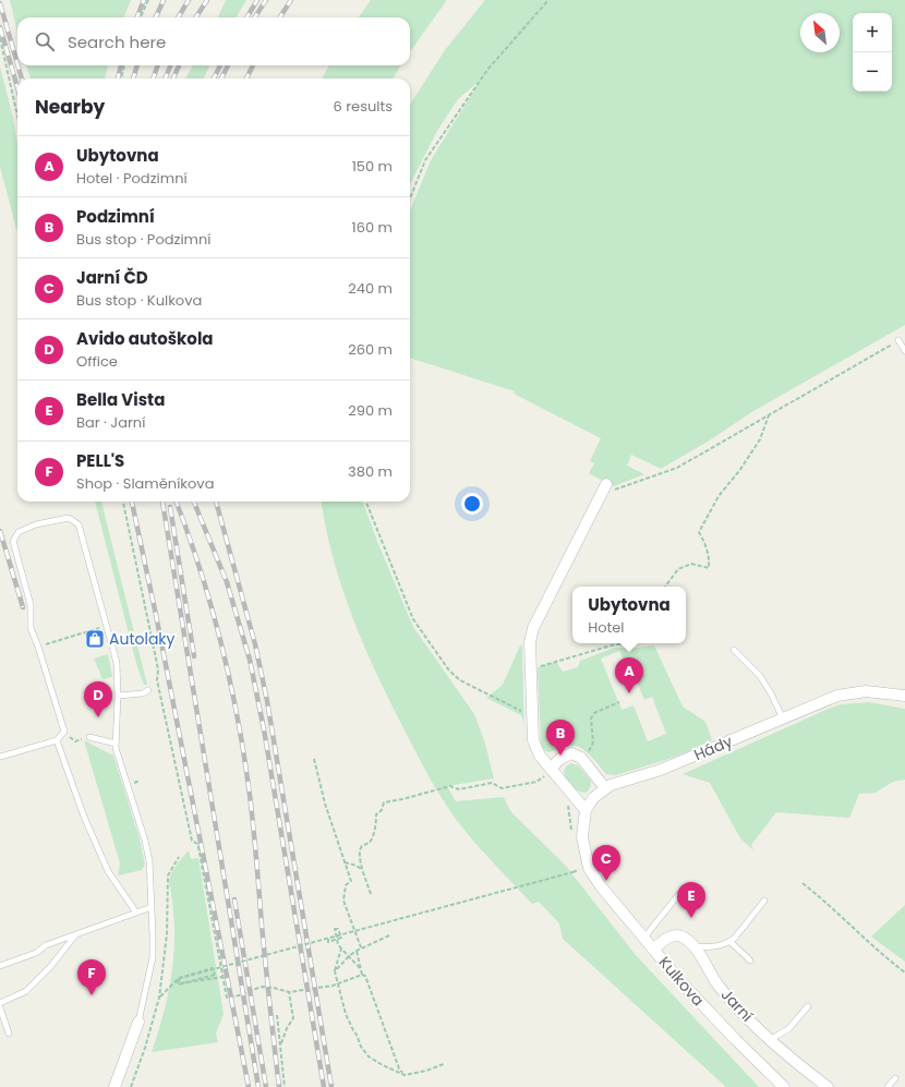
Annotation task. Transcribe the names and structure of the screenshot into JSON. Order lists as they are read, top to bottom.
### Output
{
  "streets": {
    "street": ["Hády", "Kulkova", "Jarní"]
  },
  "crossings": [
    ["Hády", "Kulkova"],
    ["Kulkova", "Jarní"]
  ],
  "places": {
    "shop": ["Autolaky"]
  },
  "north": "top left",
  "page": {
    "map_buttons": ["+", "−"],
    "search": "Search here",
    "heading": ["Nearby", "6 results"],
    "list": [
      {
        "mark": "A",
        "name": "Ubytovna",
        "note": "Hotel · Podzimní",
        "value": "150 m"
      },
      {
        "mark": "B",
        "name": "Podzimní",
        "note": "Bus stop · Podzimní",
        "value": "160 m"
      },
      {
        "mark": "C",
        "name": "Jarní ČD",
        "note": "Bus stop · Kulkova",
        "value": "240 m"
      },
      {
        "mark": "D",
        "name": "Avido autoškola",
        "note": "Office",
        "value": "260 m"
      },
      {
        "mark": "E",
        "name": "Bella Vista",
        "note": "Bar · Jarní",
        "value": "290 m"
      },
      {
        "mark": "F",
        "name": "PELL'S",
        "note": "Shop · Slaměníkova",
        "value": "380 m"
      }
    ],
    "popup": ["Ubytovna", "Hotel"],
    "pins": [
      "A",
      "D",
      "B",
      "C",
      "E",
      "F"
    ]
  }
}
